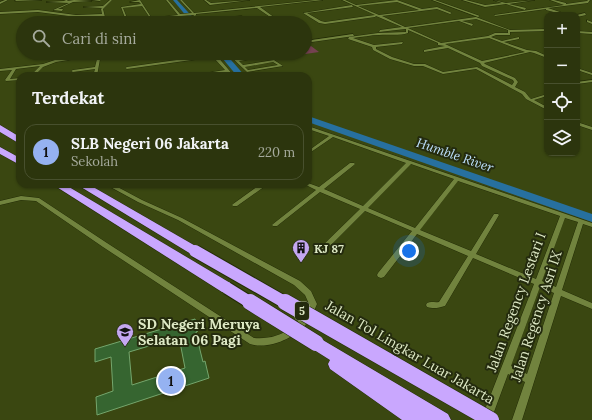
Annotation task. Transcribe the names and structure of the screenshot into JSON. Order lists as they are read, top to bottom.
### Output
{
  "streets": {
    "highway": ["5", "Jalan Tol Lingkar Luar Jakarta"],
    "street": ["Jalan Regency Lestari I", "Jalan Regency Asri IX"]
  },
  "water": ["Humble River"],
  "places": {
    "building": ["KJ 87"],
    "school or university": ["SD Negeri Meruya Selatan 06 Pagi"]
  },
  "page": {
    "map_buttons": ["+", "−"],
    "search": "Cari di sini",
    "heading": "Terdekat",
    "list": [
      {
        "mark": "1",
        "name": "SLB Negeri 06 Jakarta",
        "note": "Sekolah",
        "value": "220 m"
      }
    ],
    "pins": "1"
  }
}
